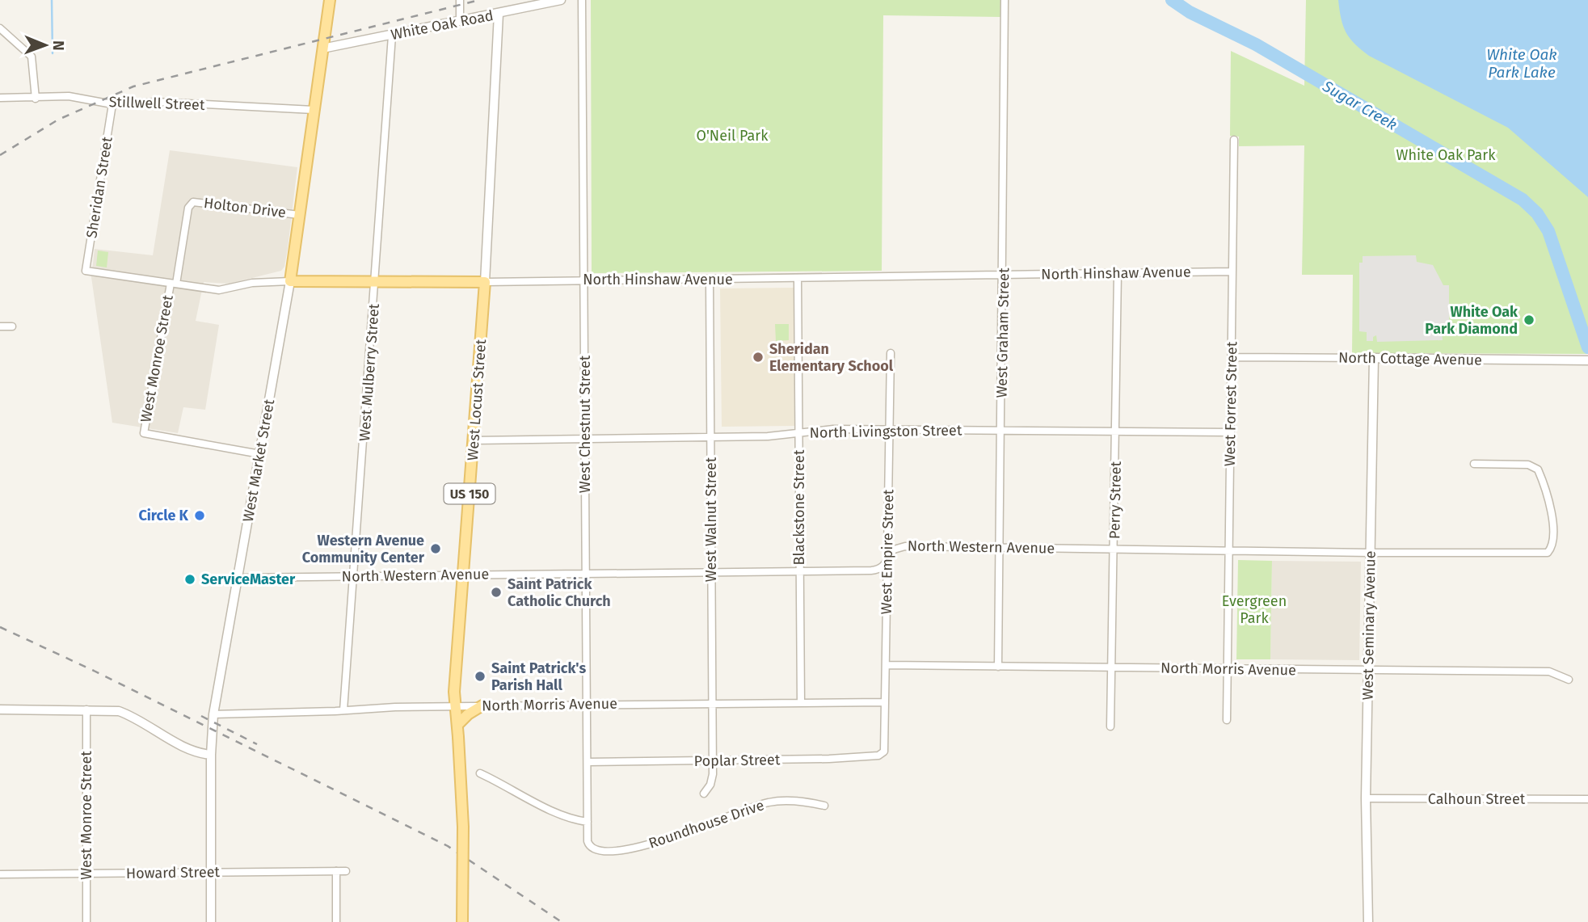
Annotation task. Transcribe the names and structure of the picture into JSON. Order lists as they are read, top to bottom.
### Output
{
  "streets": {
    "main road": [
      "North Hinshaw Avenue",
      "West Locust Street",
      "West Market Street",
      "US 150"
    ],
    "street": [
      "White Oak Road",
      "Stillwell Street",
      "Sheridan Street",
      "Holton Drive",
      "West Graham Street",
      "West Monroe Street",
      "North Cottage Avenue",
      "West Mulberry Street",
      "West Forrest Street",
      "West Chestnut Street",
      "North Livingston Street",
      "Perry Street",
      "Blackstone Street",
      "West Walnut Street",
      "North Western Avenue",
      "West Empire Street",
      "West Seminary Avenue",
      "North Morris Avenue",
      "Poplar Street",
      "Calhoun Street",
      "Roundhouse Drive",
      "Howard Street"
    ]
  },
  "crossings": [
    ["White Oak Road", "West Mulberry Street"],
    ["White Oak Road", "West Locust Street"],
    ["White Oak Road", "West Market Street"],
    ["Stillwell Street", "Sheridan Street"],
    ["Stillwell Street", "West Market Street"],
    ["Sheridan Street", "North Hinshaw Avenue"],
    ["Holton Drive", "West Monroe Street"],
    ["Holton Drive", "West Market Street"],
    ["North Hinshaw Avenue", "West Graham Street"],
    ["North Hinshaw Avenue", "West Monroe Street"],
    ["North Hinshaw Avenue", "West Mulberry Street"],
    ["North Hinshaw Avenue", "West Locust Street"],
    ["North Hinshaw Avenue", "West Forrest Street"],
    ["North Hinshaw Avenue", "West Chestnut Street"],
    ["North Hinshaw Avenue", "West Market Street"],
    ["North Hinshaw Avenue", "Perry Street"],
    ["North Hinshaw Avenue", "Blackstone Street"],
    ["North Hinshaw Avenue", "West Walnut Street"],
    ["West Graham Street", "North Livingston Street"],
    ["West Graham Street", "North Western Avenue"],
    ["West Graham Street", "North Morris Avenue"],
    ["West Monroe Street", "West Market Street"],
    ["West Monroe Street", "Howard Street"],
    ["North Cottage Avenue", "West Forrest Street"],
    ["North Cottage Avenue", "West Seminary Avenue"],
    ["West Mulberry Street", "North Western Avenue"],
    ["West Mulberry Street", "North Morris Avenue"],
    ["West Locust Street", "North Livingston Street"],
    ["West Locust Street", "North Western Avenue"],
    ["West Locust Street", "North Morris Avenue"],
    ["West Forrest Street", "North Livingston Street"],
    ["West Forrest Street", "North Western Avenue"],
    ["West Forrest Street", "North Morris Avenue"],
    ["West Chestnut Street", "North Livingston Street"],
    ["West Chestnut Street", "North Western Avenue"],
    ["West Chestnut Street", "North Morris Avenue"],
    ["West Chestnut Street", "Poplar Street"],
    ["West Chestnut Street", "Roundhouse Drive"],
    ["North Livingston Street", "Perry Street"],
    ["North Livingston Street", "Blackstone Street"],
    ["North Livingston Street", "West Walnut Street"],
    ["North Livingston Street", "West Empire Street"],
    ["West Market Street", "North Western Avenue"],
    ["West Market Street", "North Morris Avenue"],
    ["West Market Street", "Howard Street"],
    ["Perry Street", "North Western Avenue"],
    ["Perry Street", "North Morris Avenue"],
    ["Blackstone Street", "North Western Avenue"],
    ["Blackstone Street", "North Morris Avenue"],
    ["West Walnut Street", "North Western Avenue"],
    ["West Walnut Street", "North Morris Avenue"],
    ["West Walnut Street", "Poplar Street"],
    ["North Western Avenue", "West Empire Street"],
    ["North Western Avenue", "West Seminary Avenue"],
    ["West Empire Street", "North Morris Avenue"],
    ["West Empire Street", "Poplar Street"],
    ["West Seminary Avenue", "North Morris Avenue"],
    ["West Seminary Avenue", "Calhoun Street"]
  ],
  "water": ["White Oak Park Lake", "Sugar Creek"],
  "parks": ["O'Neil Park", "White Oak Park", "Evergreen Park"],
  "places": [
    "White Oak Park Diamond",
    "Sheridan Elementary School",
    "Circle K",
    "Western Avenue Community Center",
    "ServiceMaster",
    "Saint Patrick Catholic Church",
    "Saint Patrick's Parish Hall"
  ],
  "north": "right"
}
